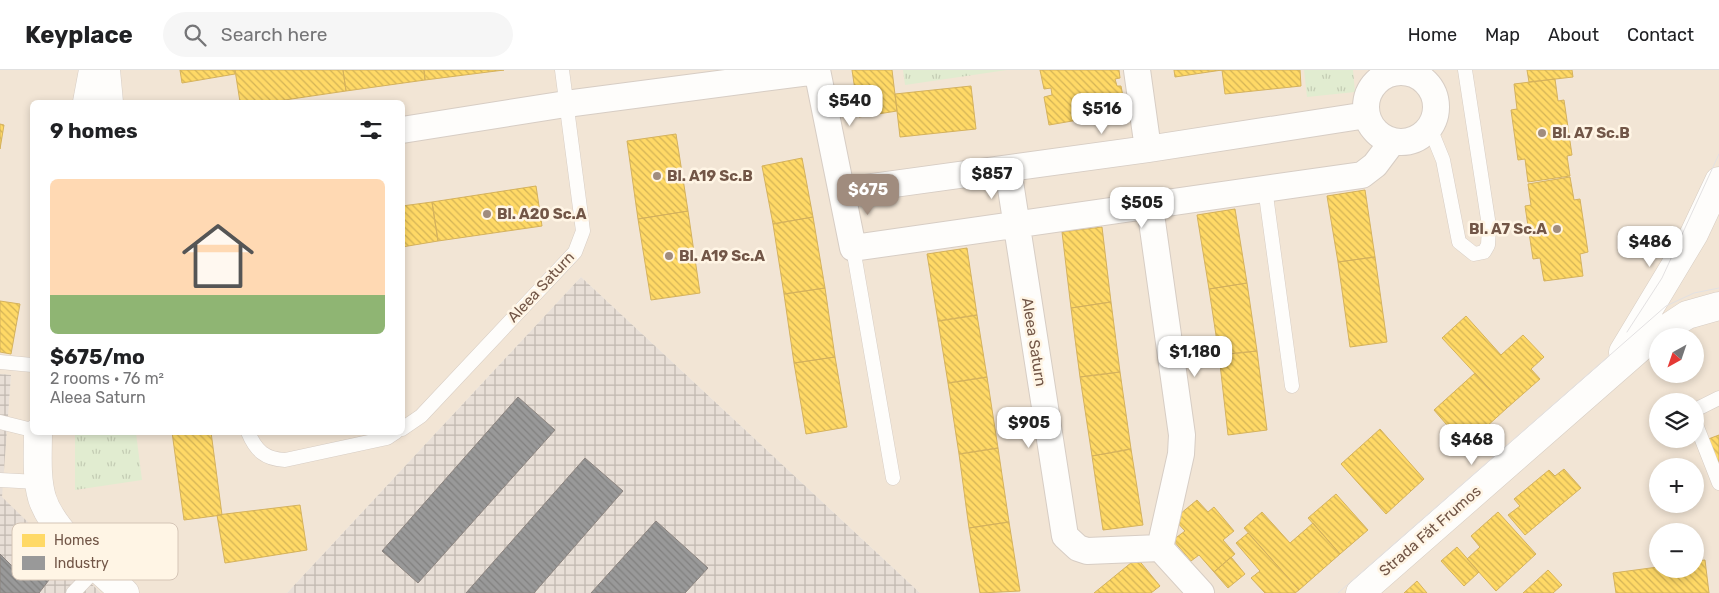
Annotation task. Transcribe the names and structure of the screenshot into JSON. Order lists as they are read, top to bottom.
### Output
{
  "streets": {
    "main road": ["Strada Făt Frumos"],
    "street": ["Aleea Saturn"]
  },
  "places": [
    "Bl. A7 Sc.B",
    "Bl. A19 Sc.B",
    "Bl. A20 Sc.A",
    "Bl. A7 Sc.A",
    "Bl. A19 Sc.A"
  ],
  "legend": ["Homes", "Industry"],
  "north": "bottom left",
  "page": {
    "header": "Keyplace",
    "search": "Search here",
    "nav": [
      "Home",
      "Map",
      "About",
      "Contact"
    ],
    "price": [
      "$540",
      "$516",
      "$857",
      "$675",
      "$505",
      "$486",
      "$1,180",
      "$905",
      "$468"
    ],
    "heading": "9 homes",
    "list": [
      {
        "name": "$675/mo",
        "note": "2 rooms · 76 m² · Aleea Saturn"
      }
    ],
    "map_buttons": ["+", "−"]
  }
}
